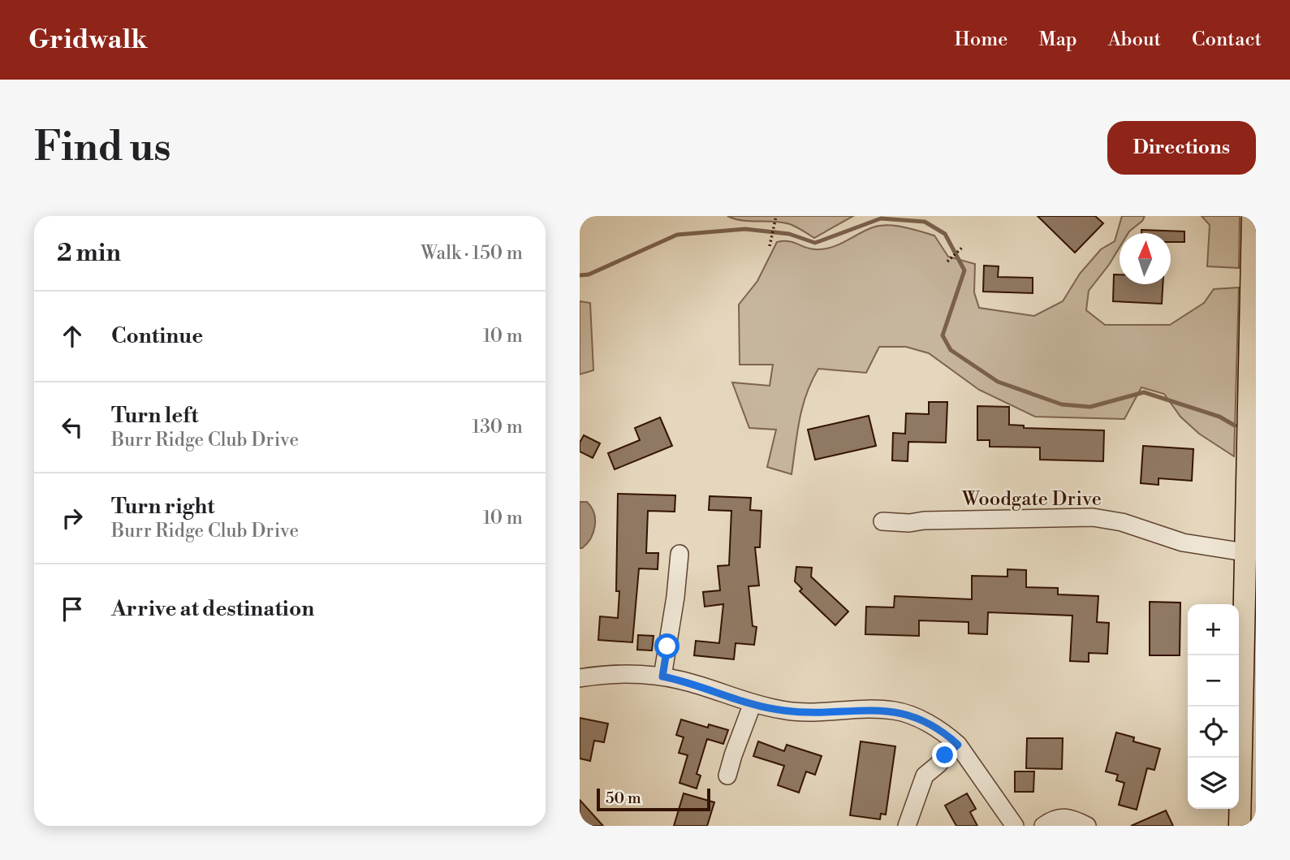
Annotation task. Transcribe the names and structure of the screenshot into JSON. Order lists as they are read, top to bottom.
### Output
{
  "streets": {
    "street": ["Woodgate Drive"]
  },
  "scale_bar": "50 m",
  "north": "top",
  "page": {
    "header": "Gridwalk",
    "nav": [
      "Home",
      "Map",
      "About",
      "Contact"
    ],
    "buttons": "Directions",
    "title": "Find us",
    "heading": ["2 min", "Walk · 150 m"],
    "list": [
      ["Continue", "10 m"],
      ["Turn left", "Burr Ridge Club Drive", "130 m"],
      ["Turn right", "Burr Ridge Club Drive", "10 m"],
      "Arrive at destination"
    ],
    "map_buttons": ["+", "−"],
    "scale": "50 m"
  }
}
